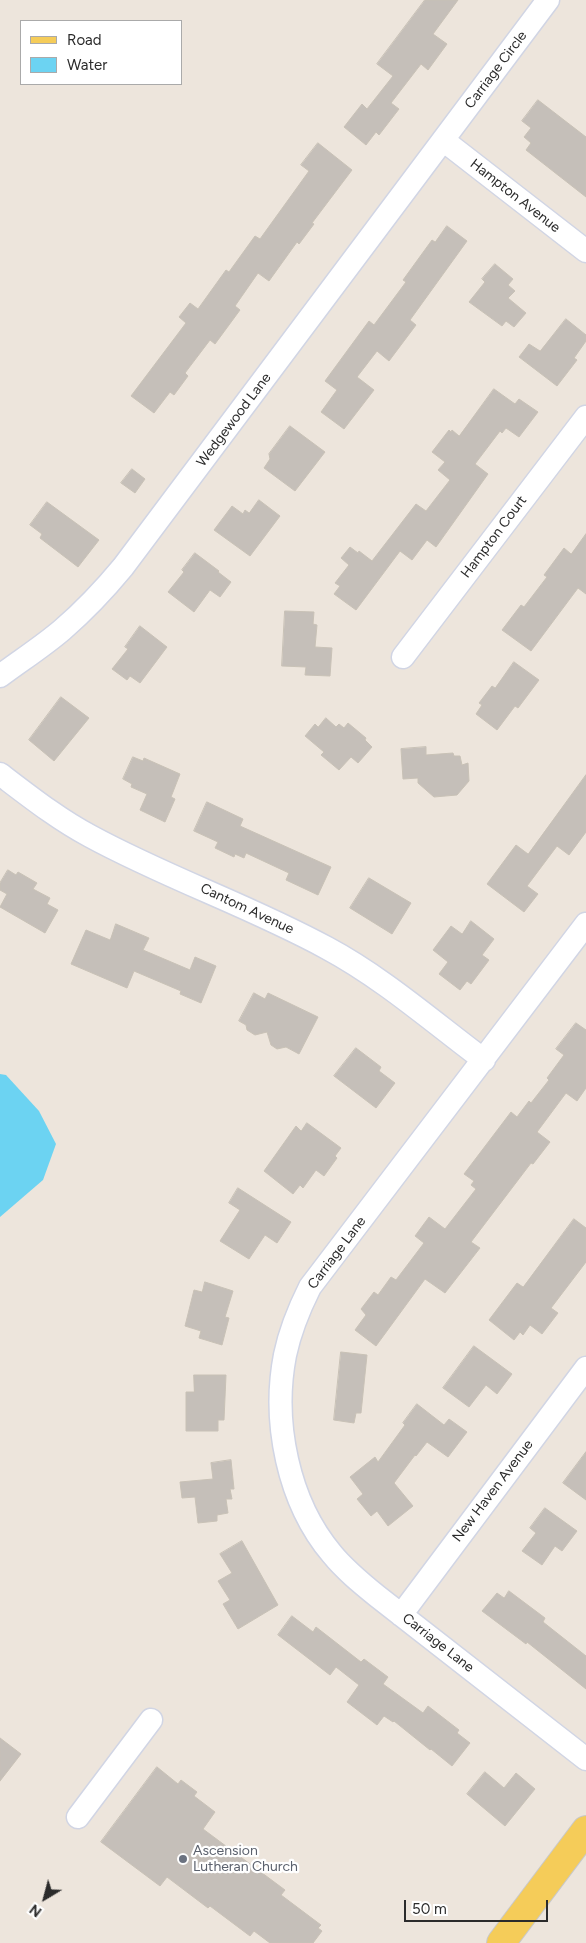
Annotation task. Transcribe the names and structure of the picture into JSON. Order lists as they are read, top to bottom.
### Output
{
  "streets": {
    "street": [
      "Carriage Circle",
      "Hampton Avenue",
      "Wedgewood Lane",
      "Hampton Court",
      "Cantom Avenue",
      "Carriage Lane",
      "New Haven Avenue"
    ]
  },
  "crossings": [
    ["Carriage Circle", "Hampton Avenue"],
    ["Carriage Circle", "Wedgewood Lane"],
    ["Hampton Avenue", "Wedgewood Lane"],
    ["Cantom Avenue", "Carriage Lane"],
    ["Carriage Lane", "New Haven Avenue"]
  ],
  "places": ["Ascension Lutheran Church"],
  "legend": ["Road", "Water"],
  "scale_bar": "50 m",
  "north": "bottom left"
}
